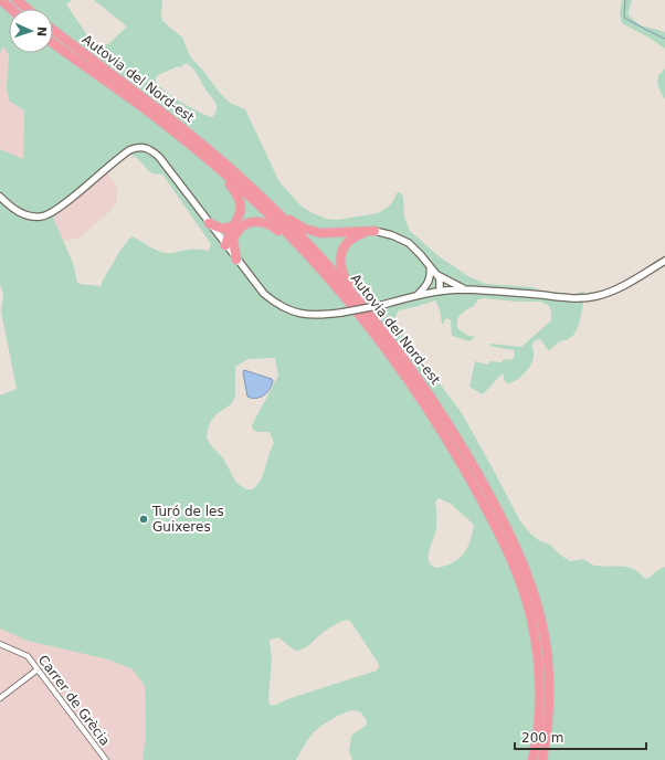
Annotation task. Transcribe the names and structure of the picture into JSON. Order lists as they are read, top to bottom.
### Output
{
  "streets": {
    "highway": ["Autovia del Nord-est"],
    "street": ["Carrer de Grècia"]
  },
  "places": ["Turó de les Guixeres"],
  "scale_bar": "200 m",
  "north": "right"
}
